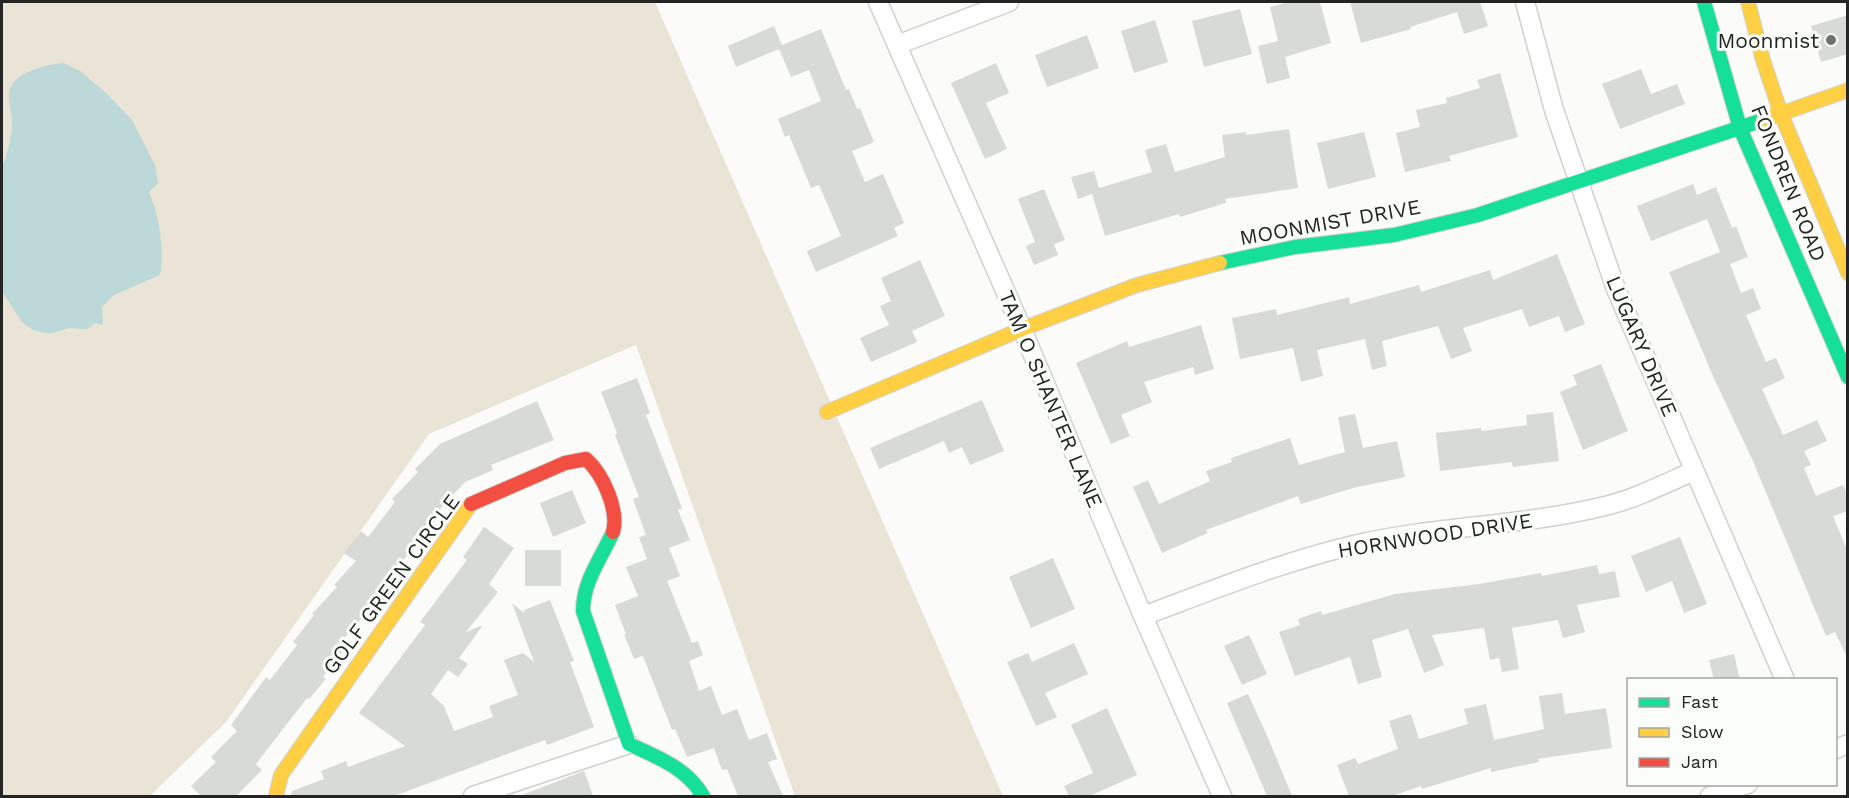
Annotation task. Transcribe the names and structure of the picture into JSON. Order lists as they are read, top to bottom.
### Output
{
  "streets": {
    "street": [
      "FONDREN ROAD",
      "MOONMIST DRIVE",
      "LUGARY DRIVE",
      "TAM O SHANTER LANE",
      "HORNWOOD DRIVE",
      "GOLF GREEN CIRCLE"
    ]
  },
  "crossings": [
    ["FONDREN ROAD", "MOONMIST DRIVE"],
    ["MOONMIST DRIVE", "LUGARY DRIVE"],
    ["MOONMIST DRIVE", "TAM O SHANTER LANE"],
    ["LUGARY DRIVE", "HORNWOOD DRIVE"],
    ["TAM O SHANTER LANE", "HORNWOOD DRIVE"]
  ],
  "places": ["Moonmist"],
  "legend": ["Fast", "Slow", "Jam"]
}
